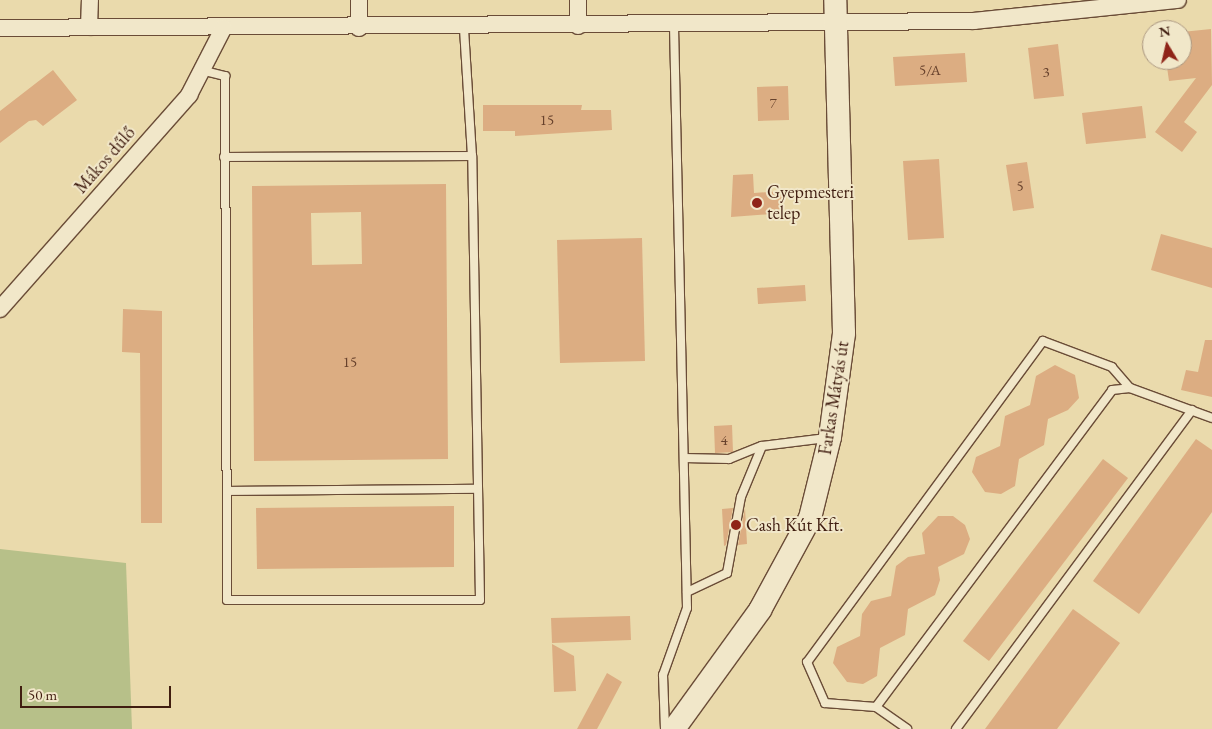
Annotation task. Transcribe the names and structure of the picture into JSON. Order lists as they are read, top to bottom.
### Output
{
  "streets": {
    "street": ["Mákos dűlő", "Farkas Mátyás út"]
  },
  "places": ["Gyepmesteri telep", "Cash Kút Kft."],
  "house_numbers": [
    "5/A",
    "3",
    "7",
    "15",
    "5",
    "15",
    "4"
  ],
  "scale_bar": "50 m",
  "north": "top"
}
